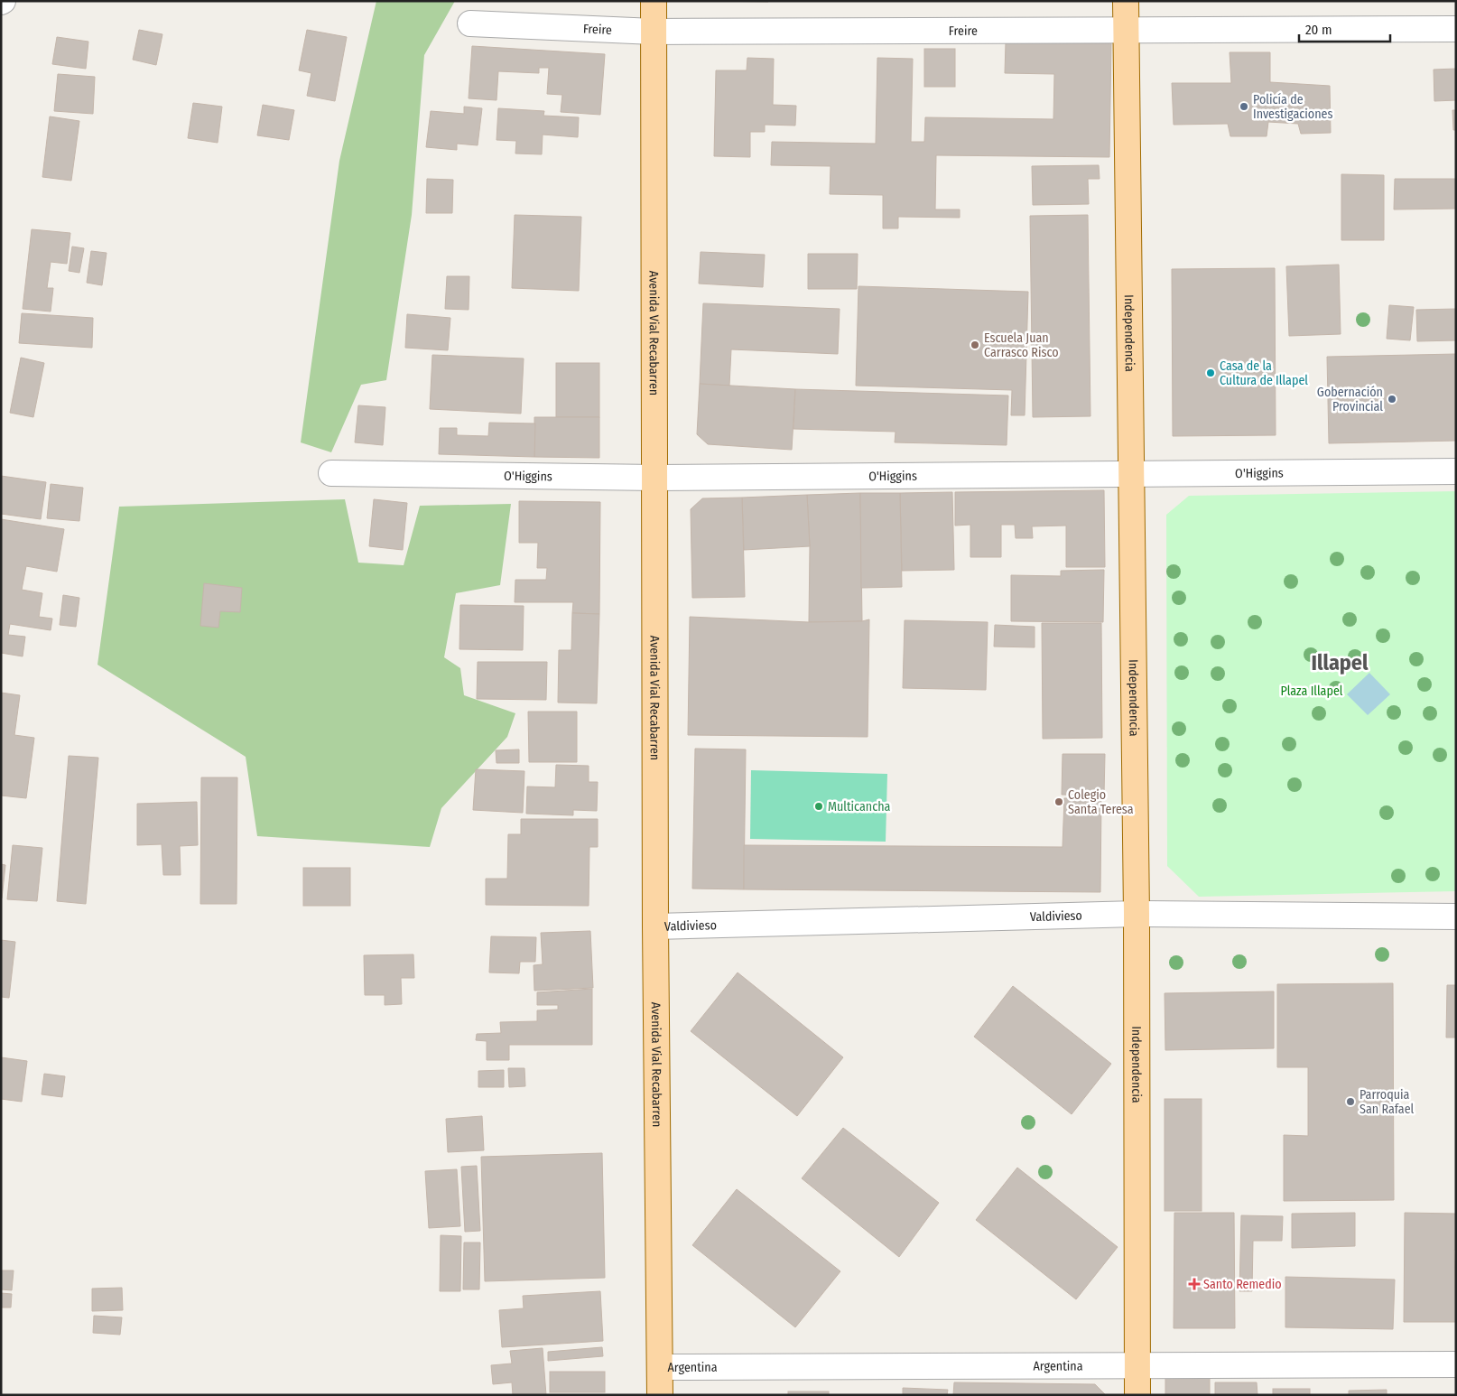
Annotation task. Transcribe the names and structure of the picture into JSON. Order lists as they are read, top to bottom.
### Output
{
  "streets": {
    "main road": ["Avenida Vial Recabarren", "Independencia"],
    "street": [
      "Freire",
      "O'Higgins",
      "Valdivieso",
      "Argentina"
    ]
  },
  "crossings": [
    ["Freire", "Avenida Vial Recabarren"],
    ["Freire", "Independencia"],
    ["Avenida Vial Recabarren", "O'Higgins"],
    ["Avenida Vial Recabarren", "Valdivieso"],
    ["Avenida Vial Recabarren", "Argentina"],
    ["Independencia", "O'Higgins"],
    ["Independencia", "Valdivieso"],
    ["Independencia", "Argentina"]
  ],
  "districts": ["Illapel"],
  "parks": ["Plaza Illapel"],
  "places": {
    "other": [
      "Policía de Investigaciones",
      "Escuela Juan Carrasco Risco",
      "Casa de la Cultura de Illapel",
      "Gobernación Provincial",
      "Colegio Santa Teresa",
      "Multicancha",
      "Parroquia San Rafael"
    ],
    "health": ["Santo Remedio"]
  },
  "scale_bar": "20 m"
}
